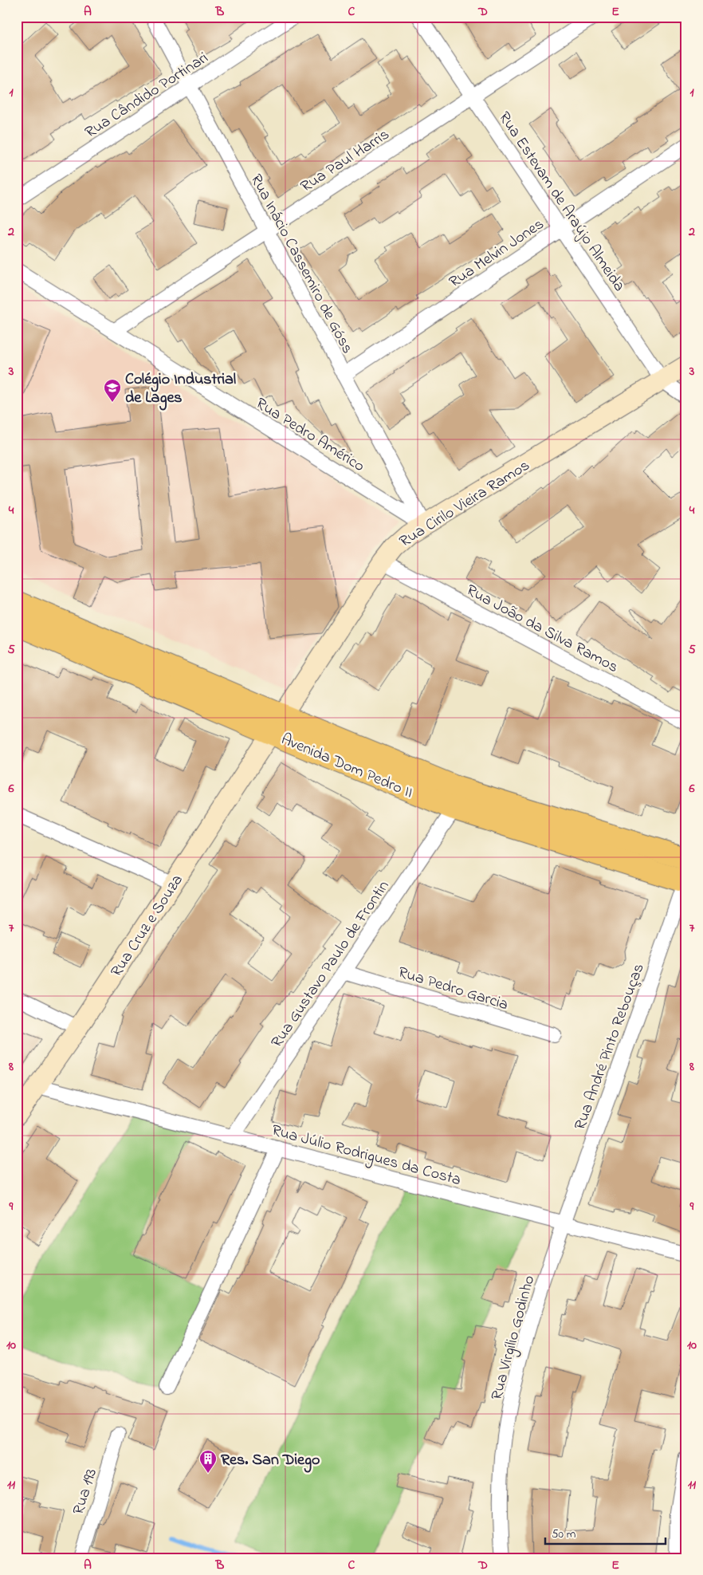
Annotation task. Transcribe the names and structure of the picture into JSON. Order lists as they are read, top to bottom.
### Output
{
  "streets": {
    "main road": ["Rua Cirilo Vieira Ramos", "Avenida Dom Pedro II", "Rua Cruz e Souza"],
    "street": [
      "Rua Cândido Portinari",
      "Rua Paul Harris",
      "Rua Estevam de Araújo Almeida",
      "Rua Melvin Jones",
      "Rua Inácio Cassemiro de Góss",
      "Rua Pedro Américo",
      "Rua João da Silva Ramos",
      "Rua Gustavo Paulo de Frontin",
      "Rua Pedro Garcia",
      "Rua André Pinto Rebouças",
      "Rua Júlio Rodrigues da Costa",
      "Rua Virgílio Godinho",
      "Rua 193"
    ]
  },
  "crossings": [
    ["Rua Cândido Portinari", "Rua Inácio Cassemiro de Góss"],
    ["Rua Paul Harris", "Rua Estevam de Araújo Almeida"],
    ["Rua Paul Harris", "Rua Inácio Cassemiro de Góss"],
    ["Rua Paul Harris", "Rua Pedro Américo"],
    ["Rua Estevam de Araújo Almeida", "Rua Melvin Jones"],
    ["Rua Estevam de Araújo Almeida", "Rua Cirilo Vieira Ramos"],
    ["Rua Melvin Jones", "Rua Inácio Cassemiro de Góss"],
    ["Rua Inácio Cassemiro de Góss", "Rua Pedro Américo"],
    ["Rua Inácio Cassemiro de Góss", "Rua Cirilo Vieira Ramos"],
    ["Rua Pedro Américo", "Rua Cirilo Vieira Ramos"],
    ["Rua Cirilo Vieira Ramos", "Rua João da Silva Ramos"],
    ["Rua Cirilo Vieira Ramos", "Avenida Dom Pedro II"],
    ["Rua Cirilo Vieira Ramos", "Rua Cruz e Souza"],
    ["Avenida Dom Pedro II", "Rua Cruz e Souza"],
    ["Avenida Dom Pedro II", "Rua Gustavo Paulo de Frontin"],
    ["Avenida Dom Pedro II", "Rua André Pinto Rebouças"],
    ["Rua Cruz e Souza", "Rua Júlio Rodrigues da Costa"],
    ["Rua Gustavo Paulo de Frontin", "Rua Pedro Garcia"],
    ["Rua Gustavo Paulo de Frontin", "Rua Júlio Rodrigues da Costa"],
    ["Rua André Pinto Rebouças", "Rua Júlio Rodrigues da Costa"],
    ["Rua André Pinto Rebouças", "Rua Virgílio Godinho"],
    ["Rua Júlio Rodrigues da Costa", "Rua Virgílio Godinho"]
  ],
  "places": {
    "school or university": ["Colégio Industrial de Lages"],
    "building": ["Res. San Diego"]
  },
  "scale_bar": "50 m",
  "grid": {
    "columns": [
      "A",
      "B",
      "C",
      "D",
      "E"
    ],
    "rows": [
      "1",
      "2",
      "3",
      "4",
      "5",
      "6",
      "7",
      "8",
      "9",
      "10",
      "11"
    ]
  }
}
